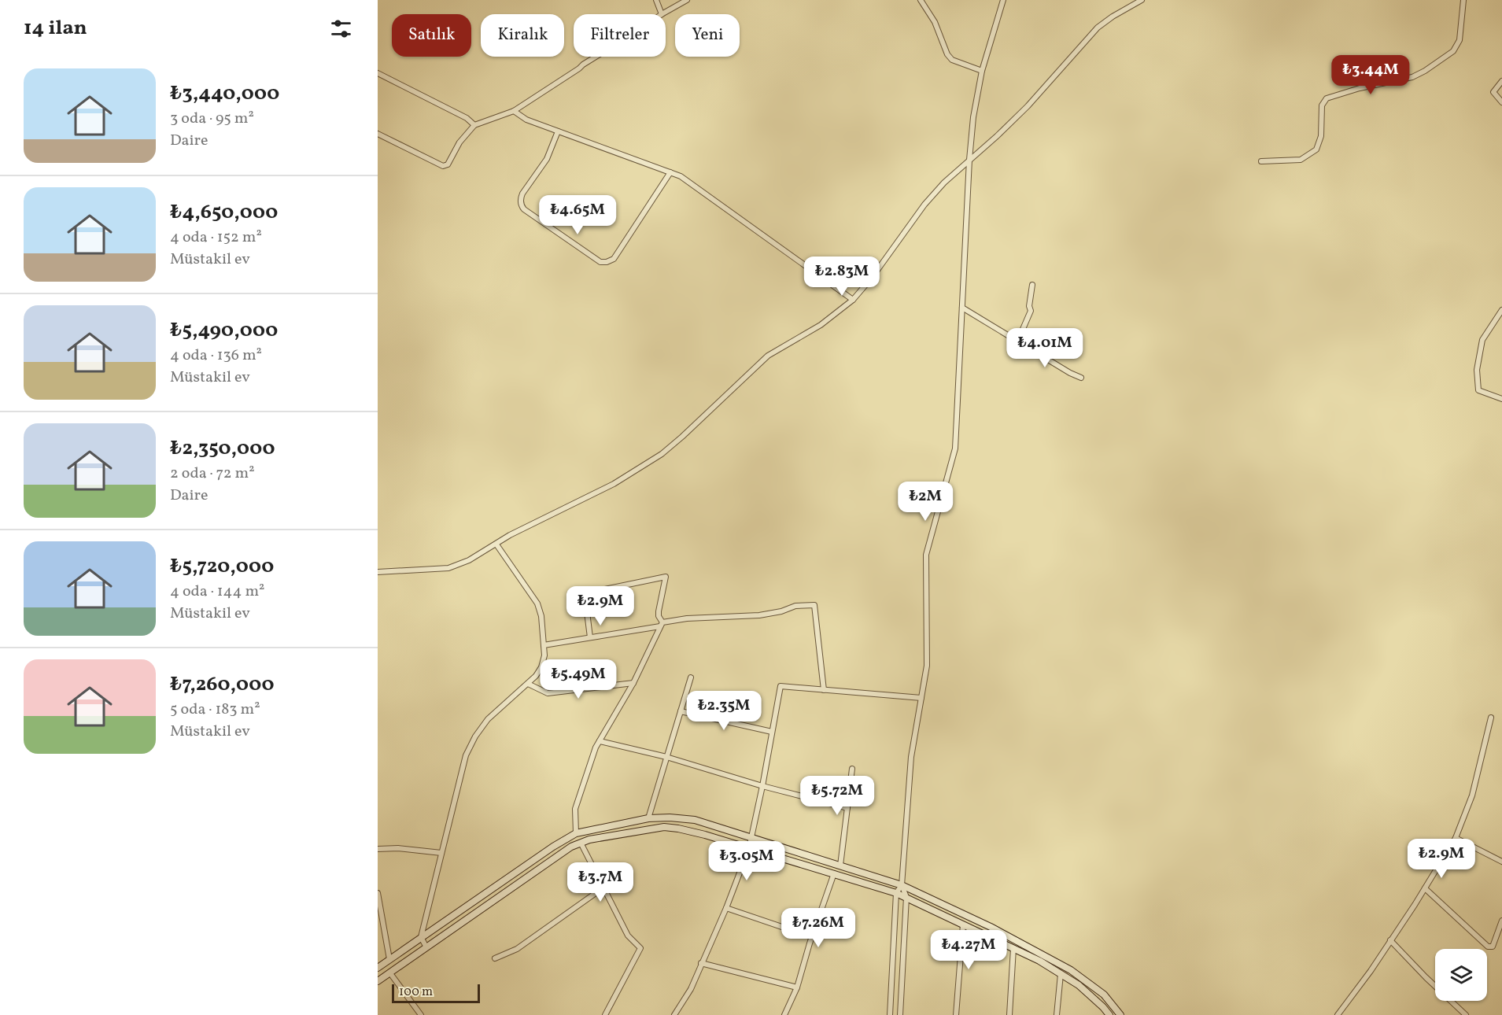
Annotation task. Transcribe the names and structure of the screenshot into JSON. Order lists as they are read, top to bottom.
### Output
{
  "scale_bar": "100 m",
  "page": {
    "heading": "14 ilan",
    "chip": [
      "Satılık",
      "Kiralık",
      "Filtreler",
      "Yeni"
    ],
    "price": [
      "₺3.44M",
      "₺4.65M",
      "₺2.83M",
      "₺4.01M",
      "₺2M",
      "₺2.9M",
      "₺5.49M",
      "₺2.35M",
      "₺5.72M",
      "₺2.9M",
      "₺3.05M",
      "₺3.7M",
      "₺7.26M",
      "₺4.27M"
    ],
    "list": [
      {
        "name": "₺3,440,000",
        "note": "3 oda · 95 m² · Daire"
      },
      {
        "name": "₺4,650,000",
        "note": "4 oda · 152 m² · Müstakil ev"
      },
      {
        "name": "₺5,490,000",
        "note": "4 oda · 136 m² · Müstakil ev"
      },
      {
        "name": "₺2,350,000",
        "note": "2 oda · 72 m² · Daire"
      },
      {
        "name": "₺5,720,000",
        "note": "4 oda · 144 m² · Müstakil ev"
      },
      {
        "name": "₺7,260,000",
        "note": "5 oda · 183 m² · Müstakil ev"
      }
    ],
    "scale": "100 m"
  }
}
